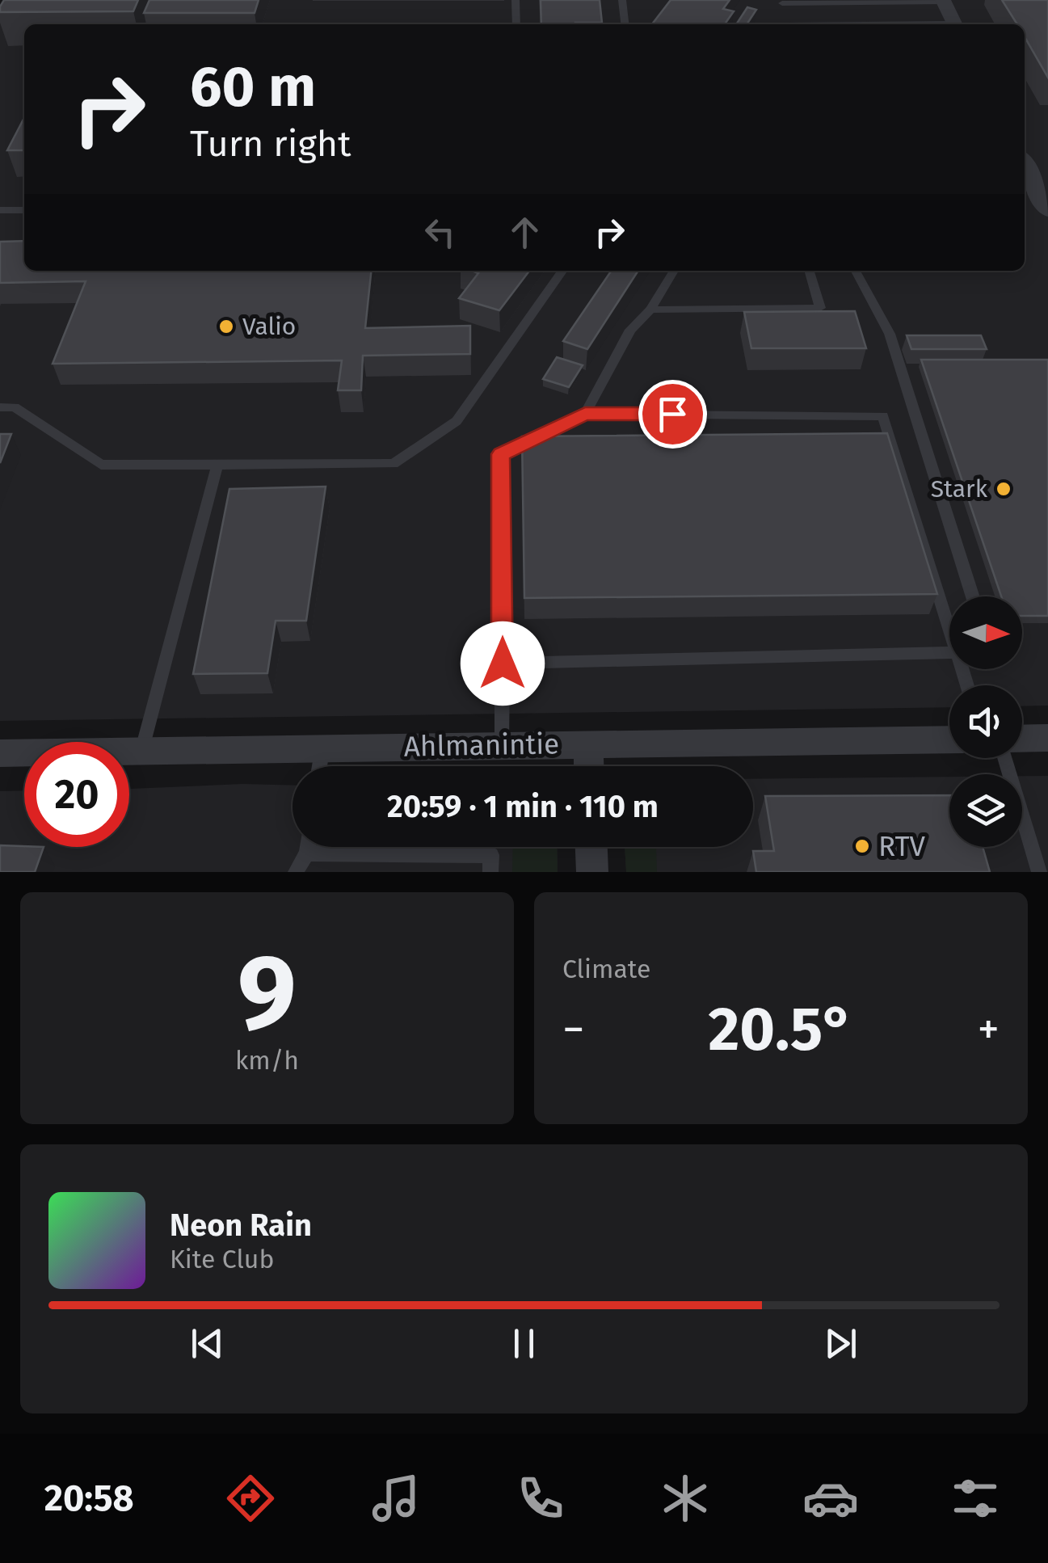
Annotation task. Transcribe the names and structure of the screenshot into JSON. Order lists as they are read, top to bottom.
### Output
{
  "streets": {
    "street": ["Ahlmanintie"]
  },
  "places": ["Valio", "Stark", "RTV"],
  "north": "right",
  "page": {
    "turn": ["60 m", "Turn right"],
    "limit": "20",
    "trip": "20:59 · 1 min · 110 m",
    "tile": [
      ["9", "km/h"],
      "Climate"
    ],
    "heat": ["−", "20.5°", "+"],
    "song": ["Neon Rain", "Kite Club"],
    "tabs": "20:58"
  }
}
